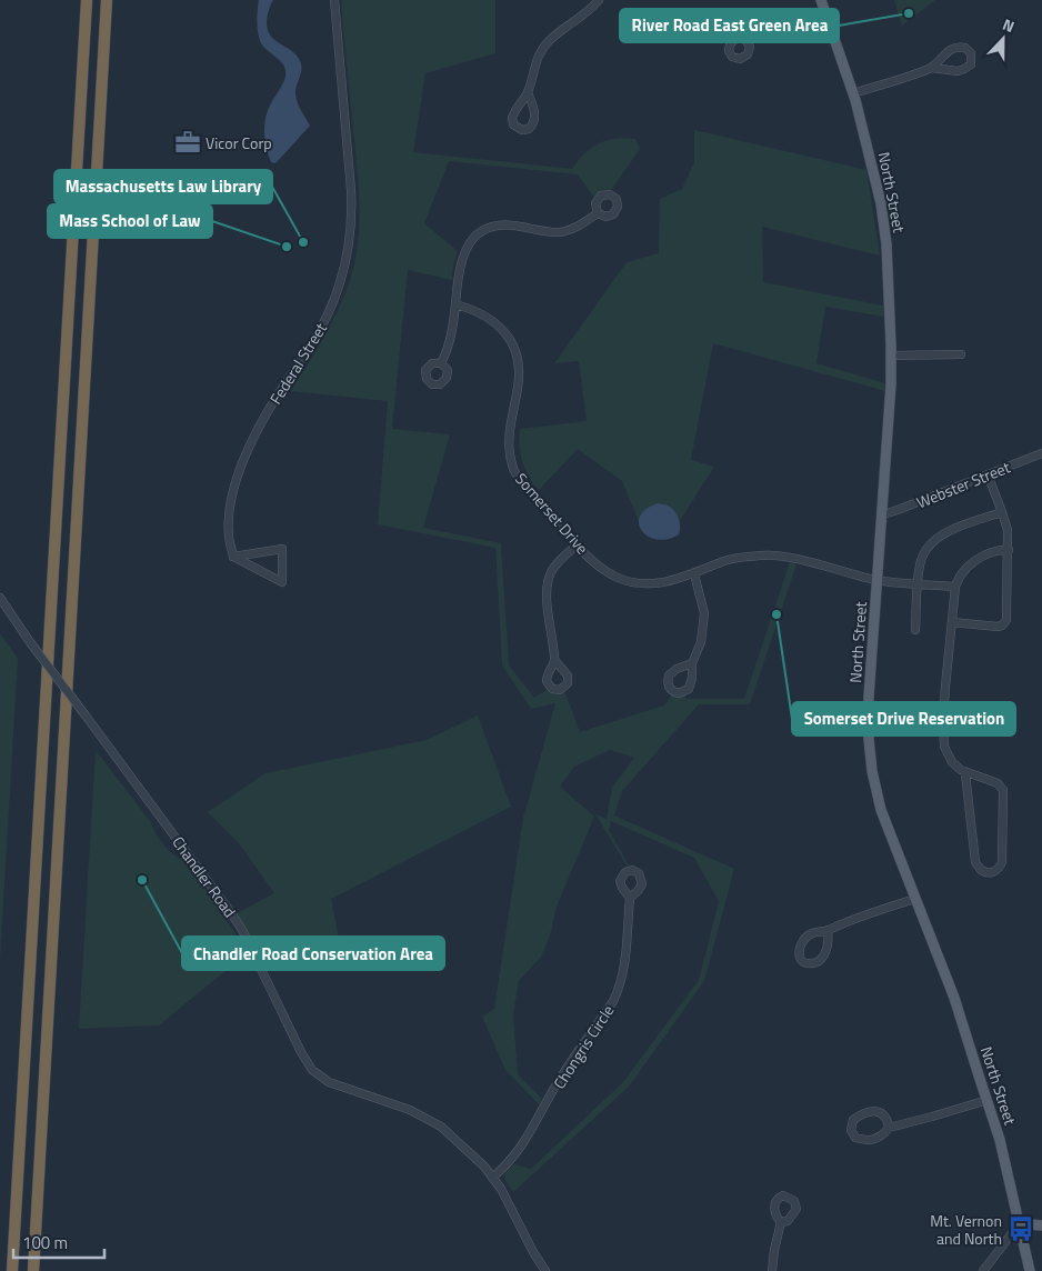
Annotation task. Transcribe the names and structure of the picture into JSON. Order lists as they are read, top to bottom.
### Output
{
  "streets": {
    "main road": ["North Street"],
    "street": [
      "Federal Street",
      "Webster Street",
      "Somerset Drive",
      "Chandler Road",
      "Chongris Circle"
    ]
  },
  "crossings": [
    ["North Street", "Webster Street"],
    ["North Street", "Somerset Drive"],
    ["Chandler Road", "Chongris Circle"]
  ],
  "places": {
    "other": [
      "River Road East Green Area",
      "Massachusetts Law Library",
      "Mass School of Law",
      "Somerset Drive Reservation",
      "Chandler Road Conservation Area"
    ],
    "office": ["Vicor Corp"],
    "bus stop": ["Mt. Vernon and North"]
  },
  "scale_bar": "100 m",
  "north": "top"
}
